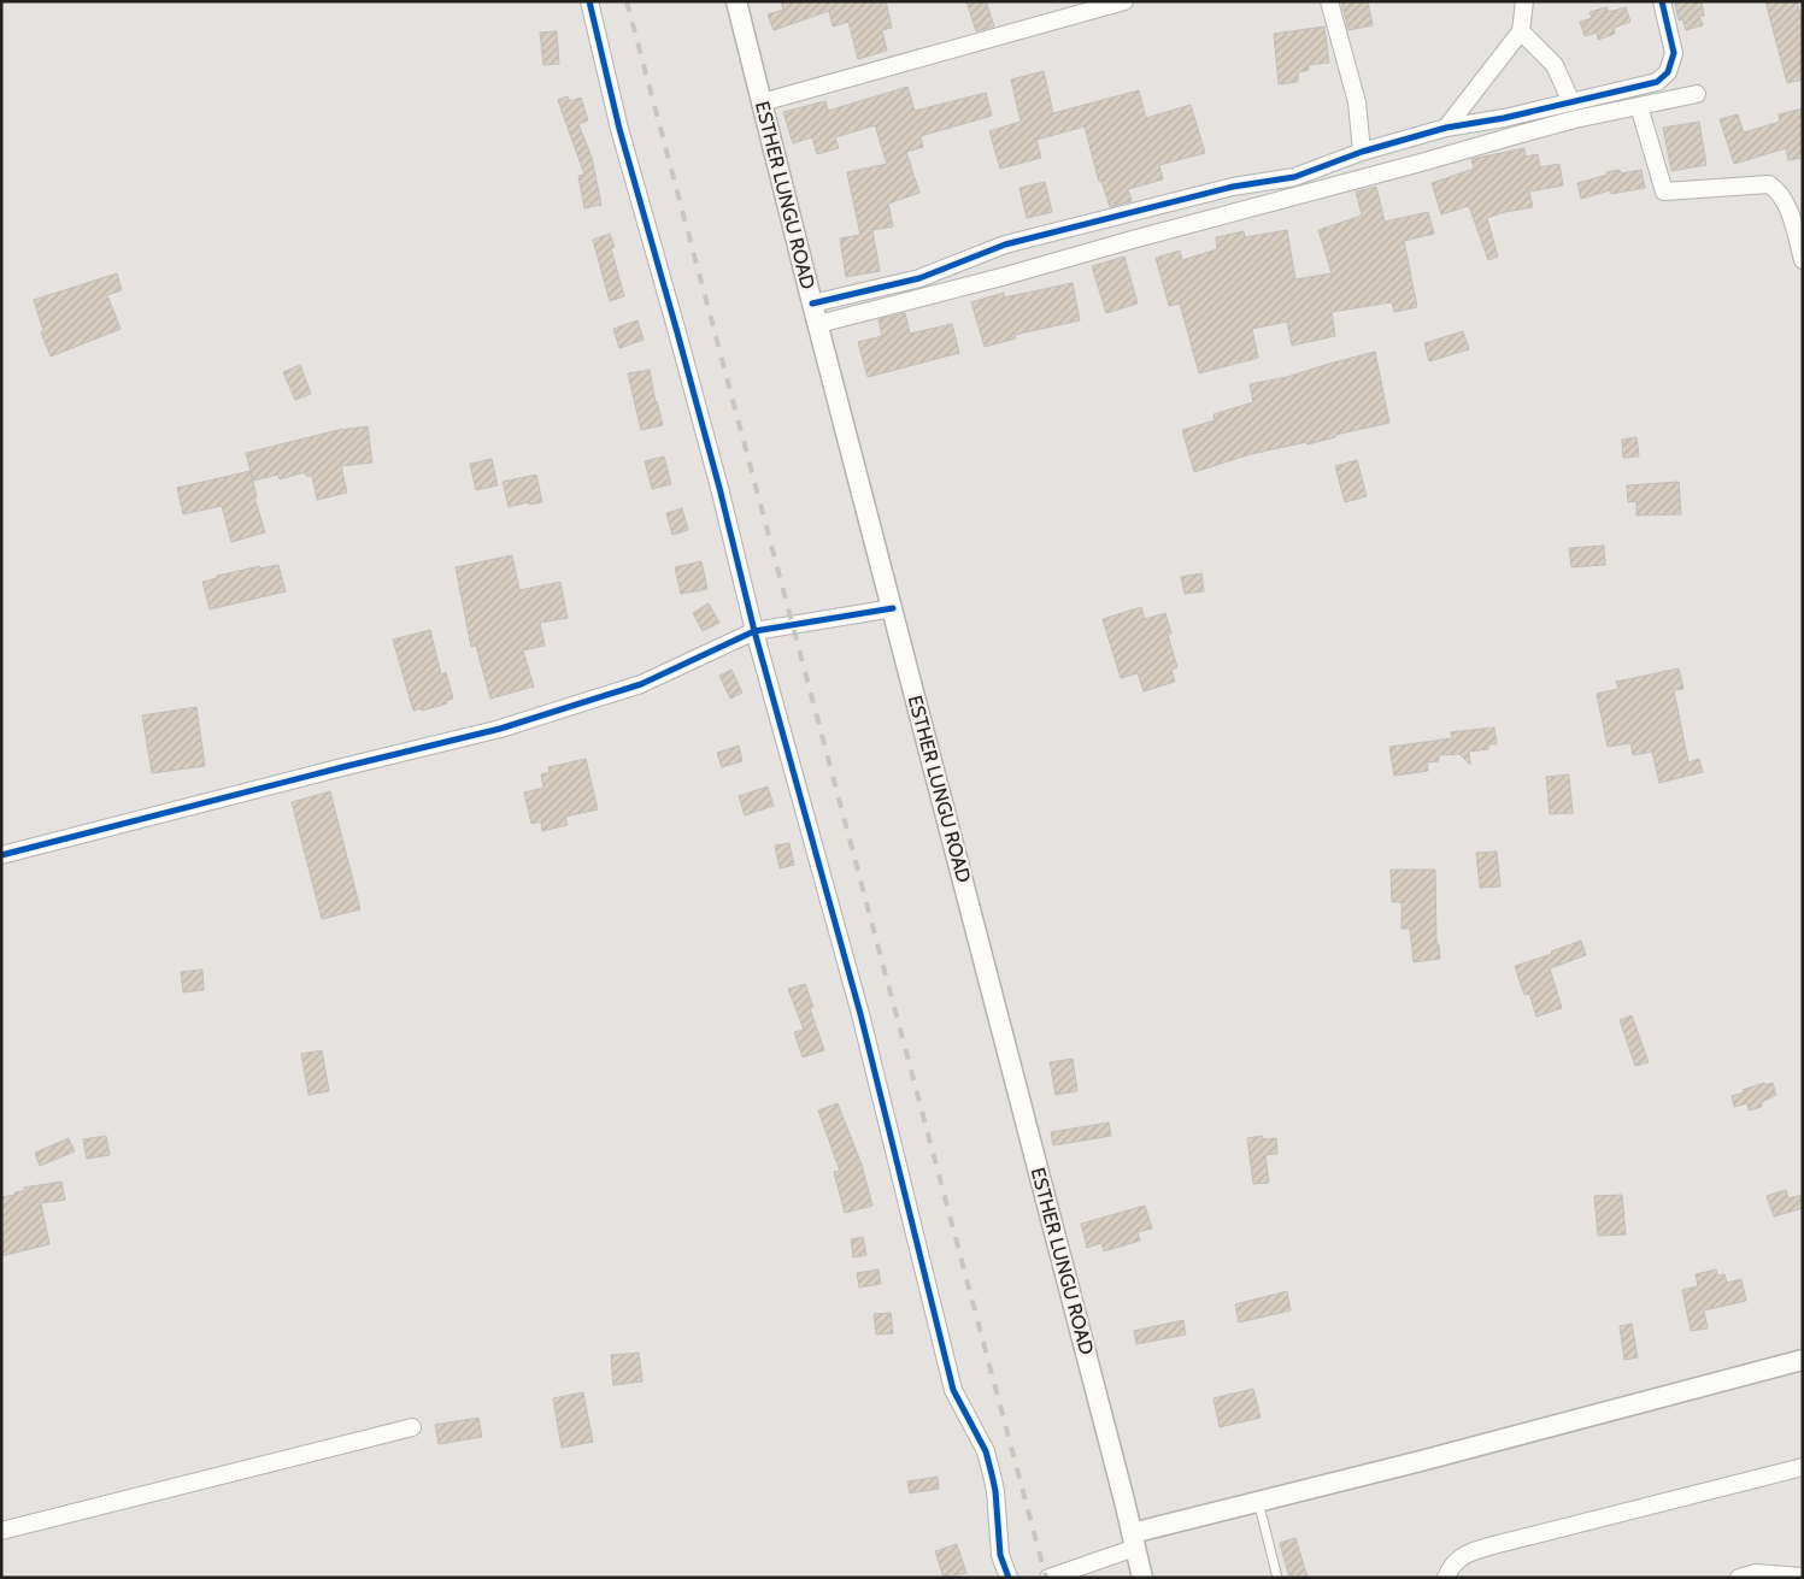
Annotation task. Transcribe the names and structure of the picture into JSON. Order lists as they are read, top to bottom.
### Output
{
  "streets": {
    "street": ["ESTHER LUNGU ROAD"]
  }
}
